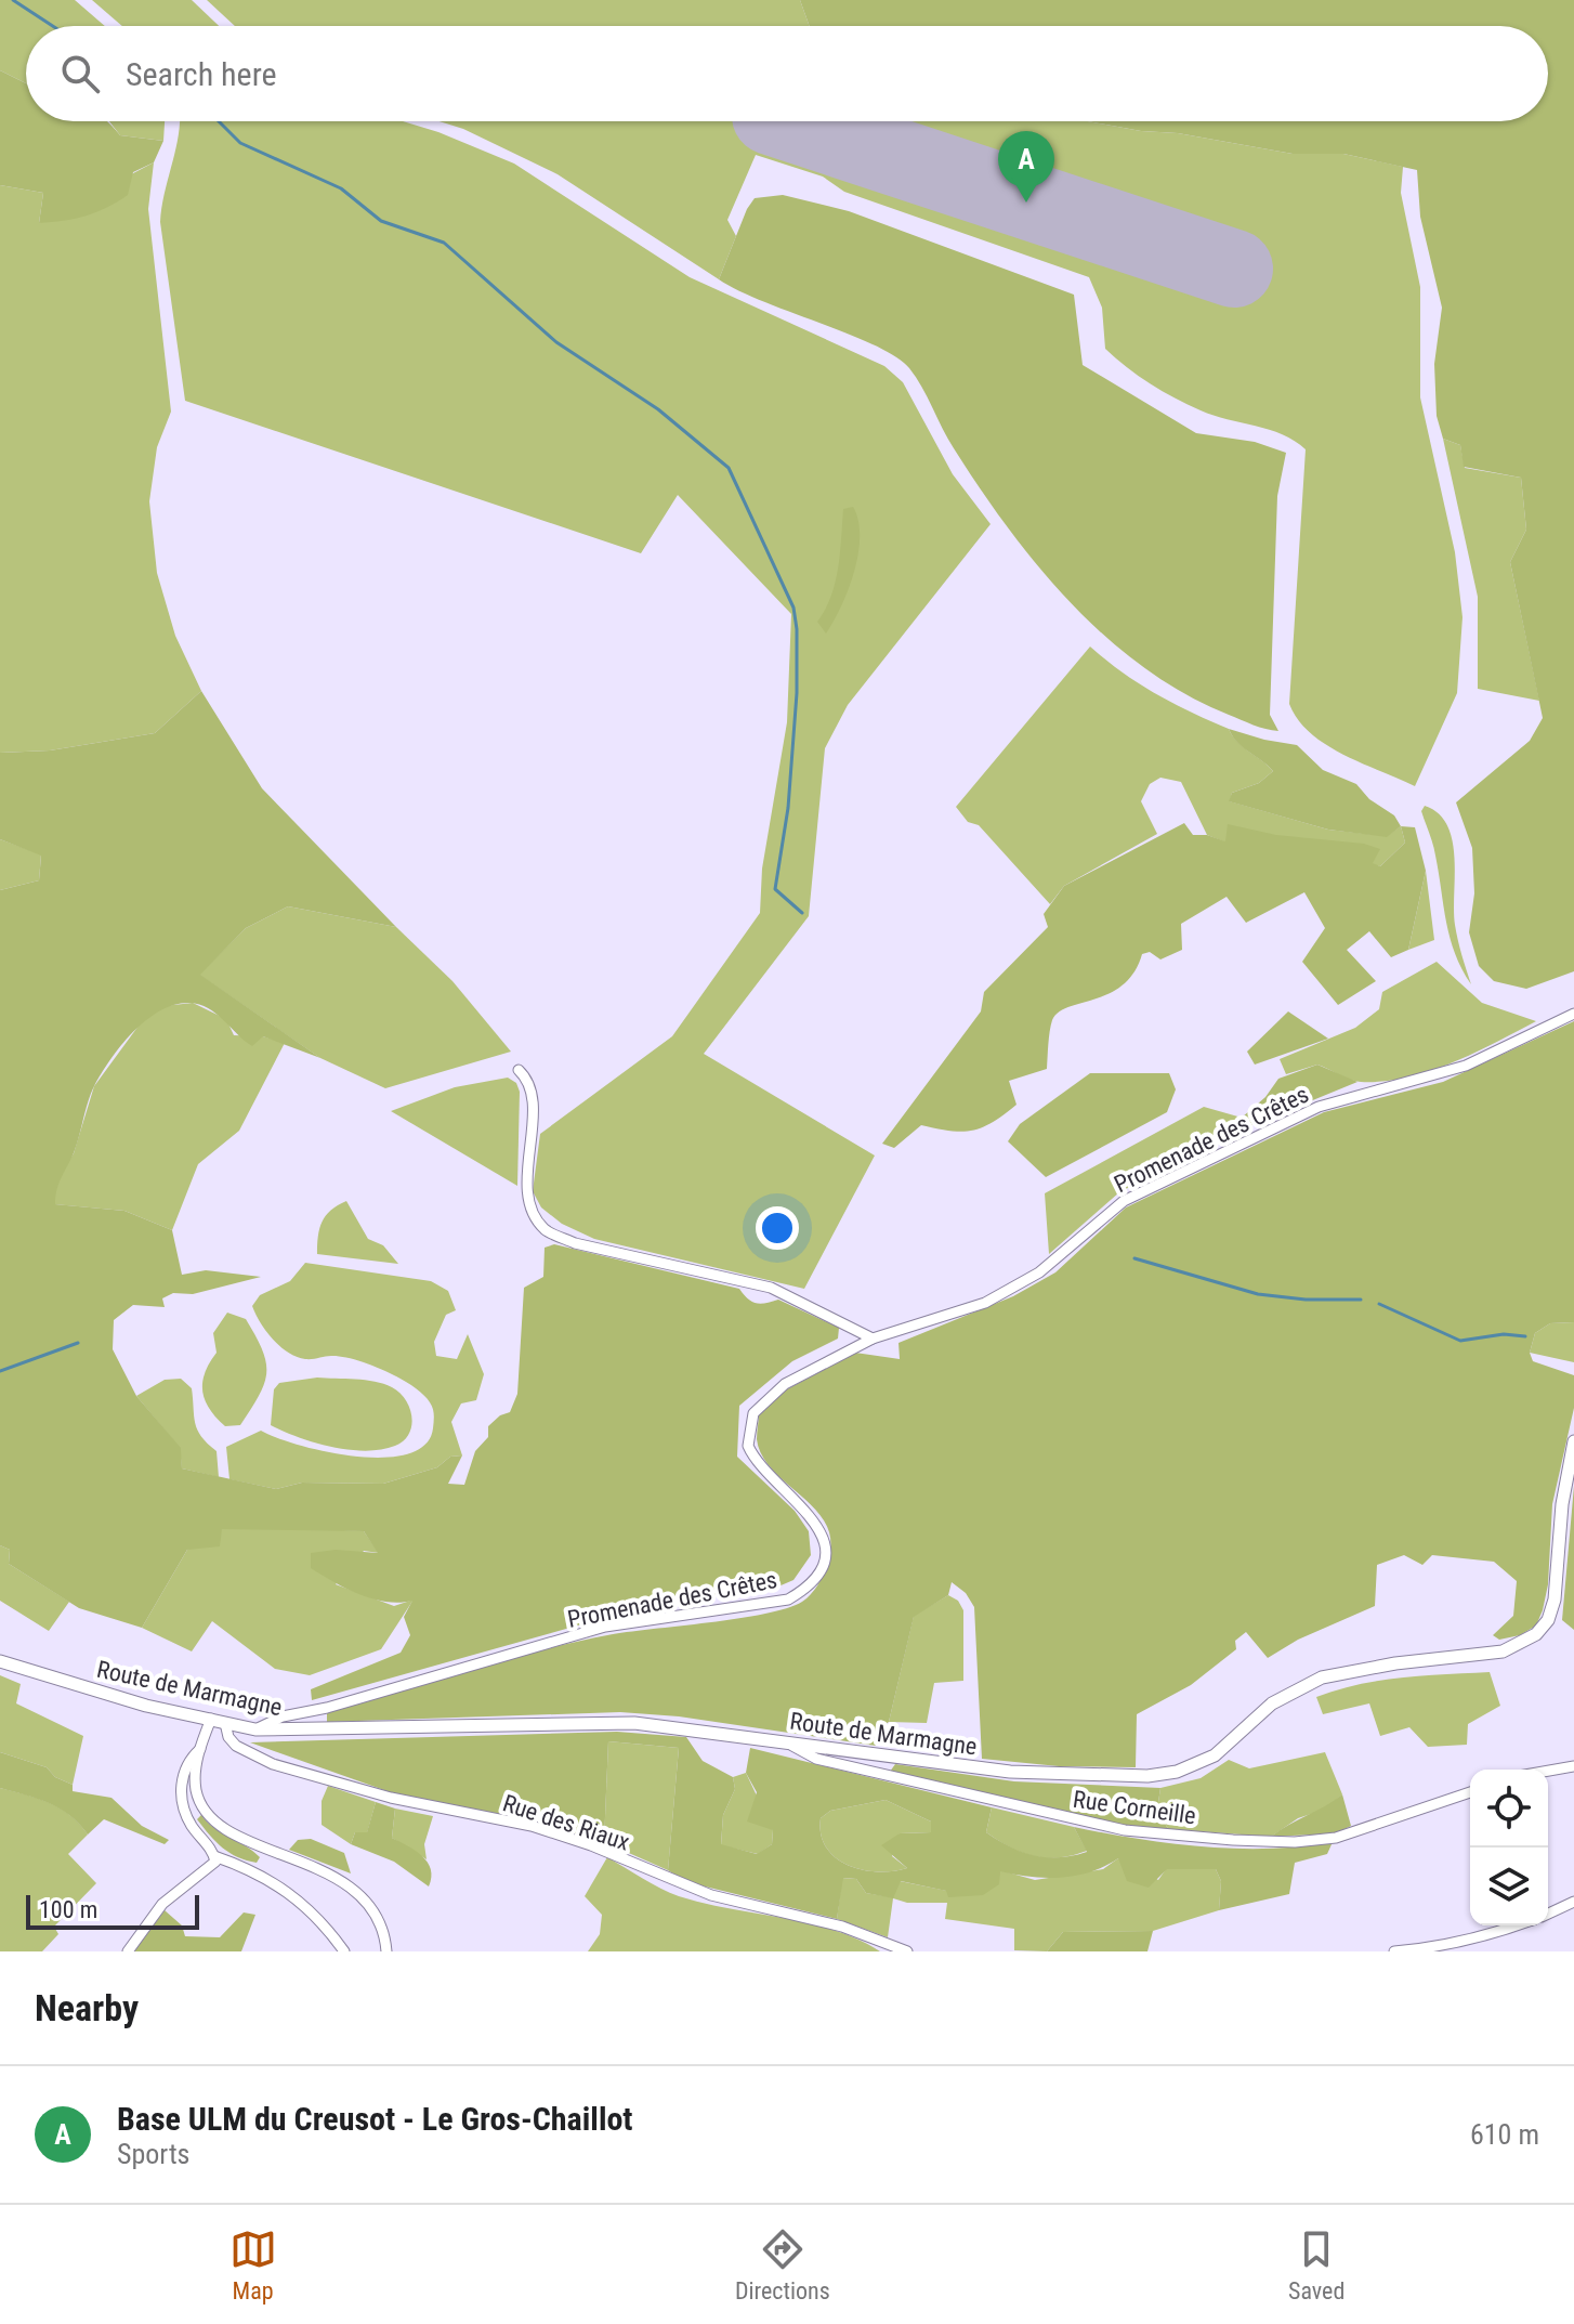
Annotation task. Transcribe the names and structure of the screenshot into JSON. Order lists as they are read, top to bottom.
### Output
{
  "streets": {
    "street": [
      "Promenade des Crêtes",
      "Route de Marmagne",
      "Rue Corneille",
      "Rue des Riaux"
    ]
  },
  "crossings": [
    ["Promenade des Crêtes", "Route de Marmagne"],
    ["Route de Marmagne", "Rue Corneille"],
    ["Route de Marmagne", "Rue des Riaux"]
  ],
  "scale_bar": "100 m",
  "page": {
    "search": "Search here",
    "pins": "A",
    "scale": "100 m",
    "heading": "Nearby",
    "list": [
      {
        "mark": "A",
        "name": "Base ULM du Creusot - Le Gros-Chaillot",
        "note": "Sports",
        "value": "610 m"
      }
    ],
    "nav": ["Map", "Directions", "Saved"]
  }
}
